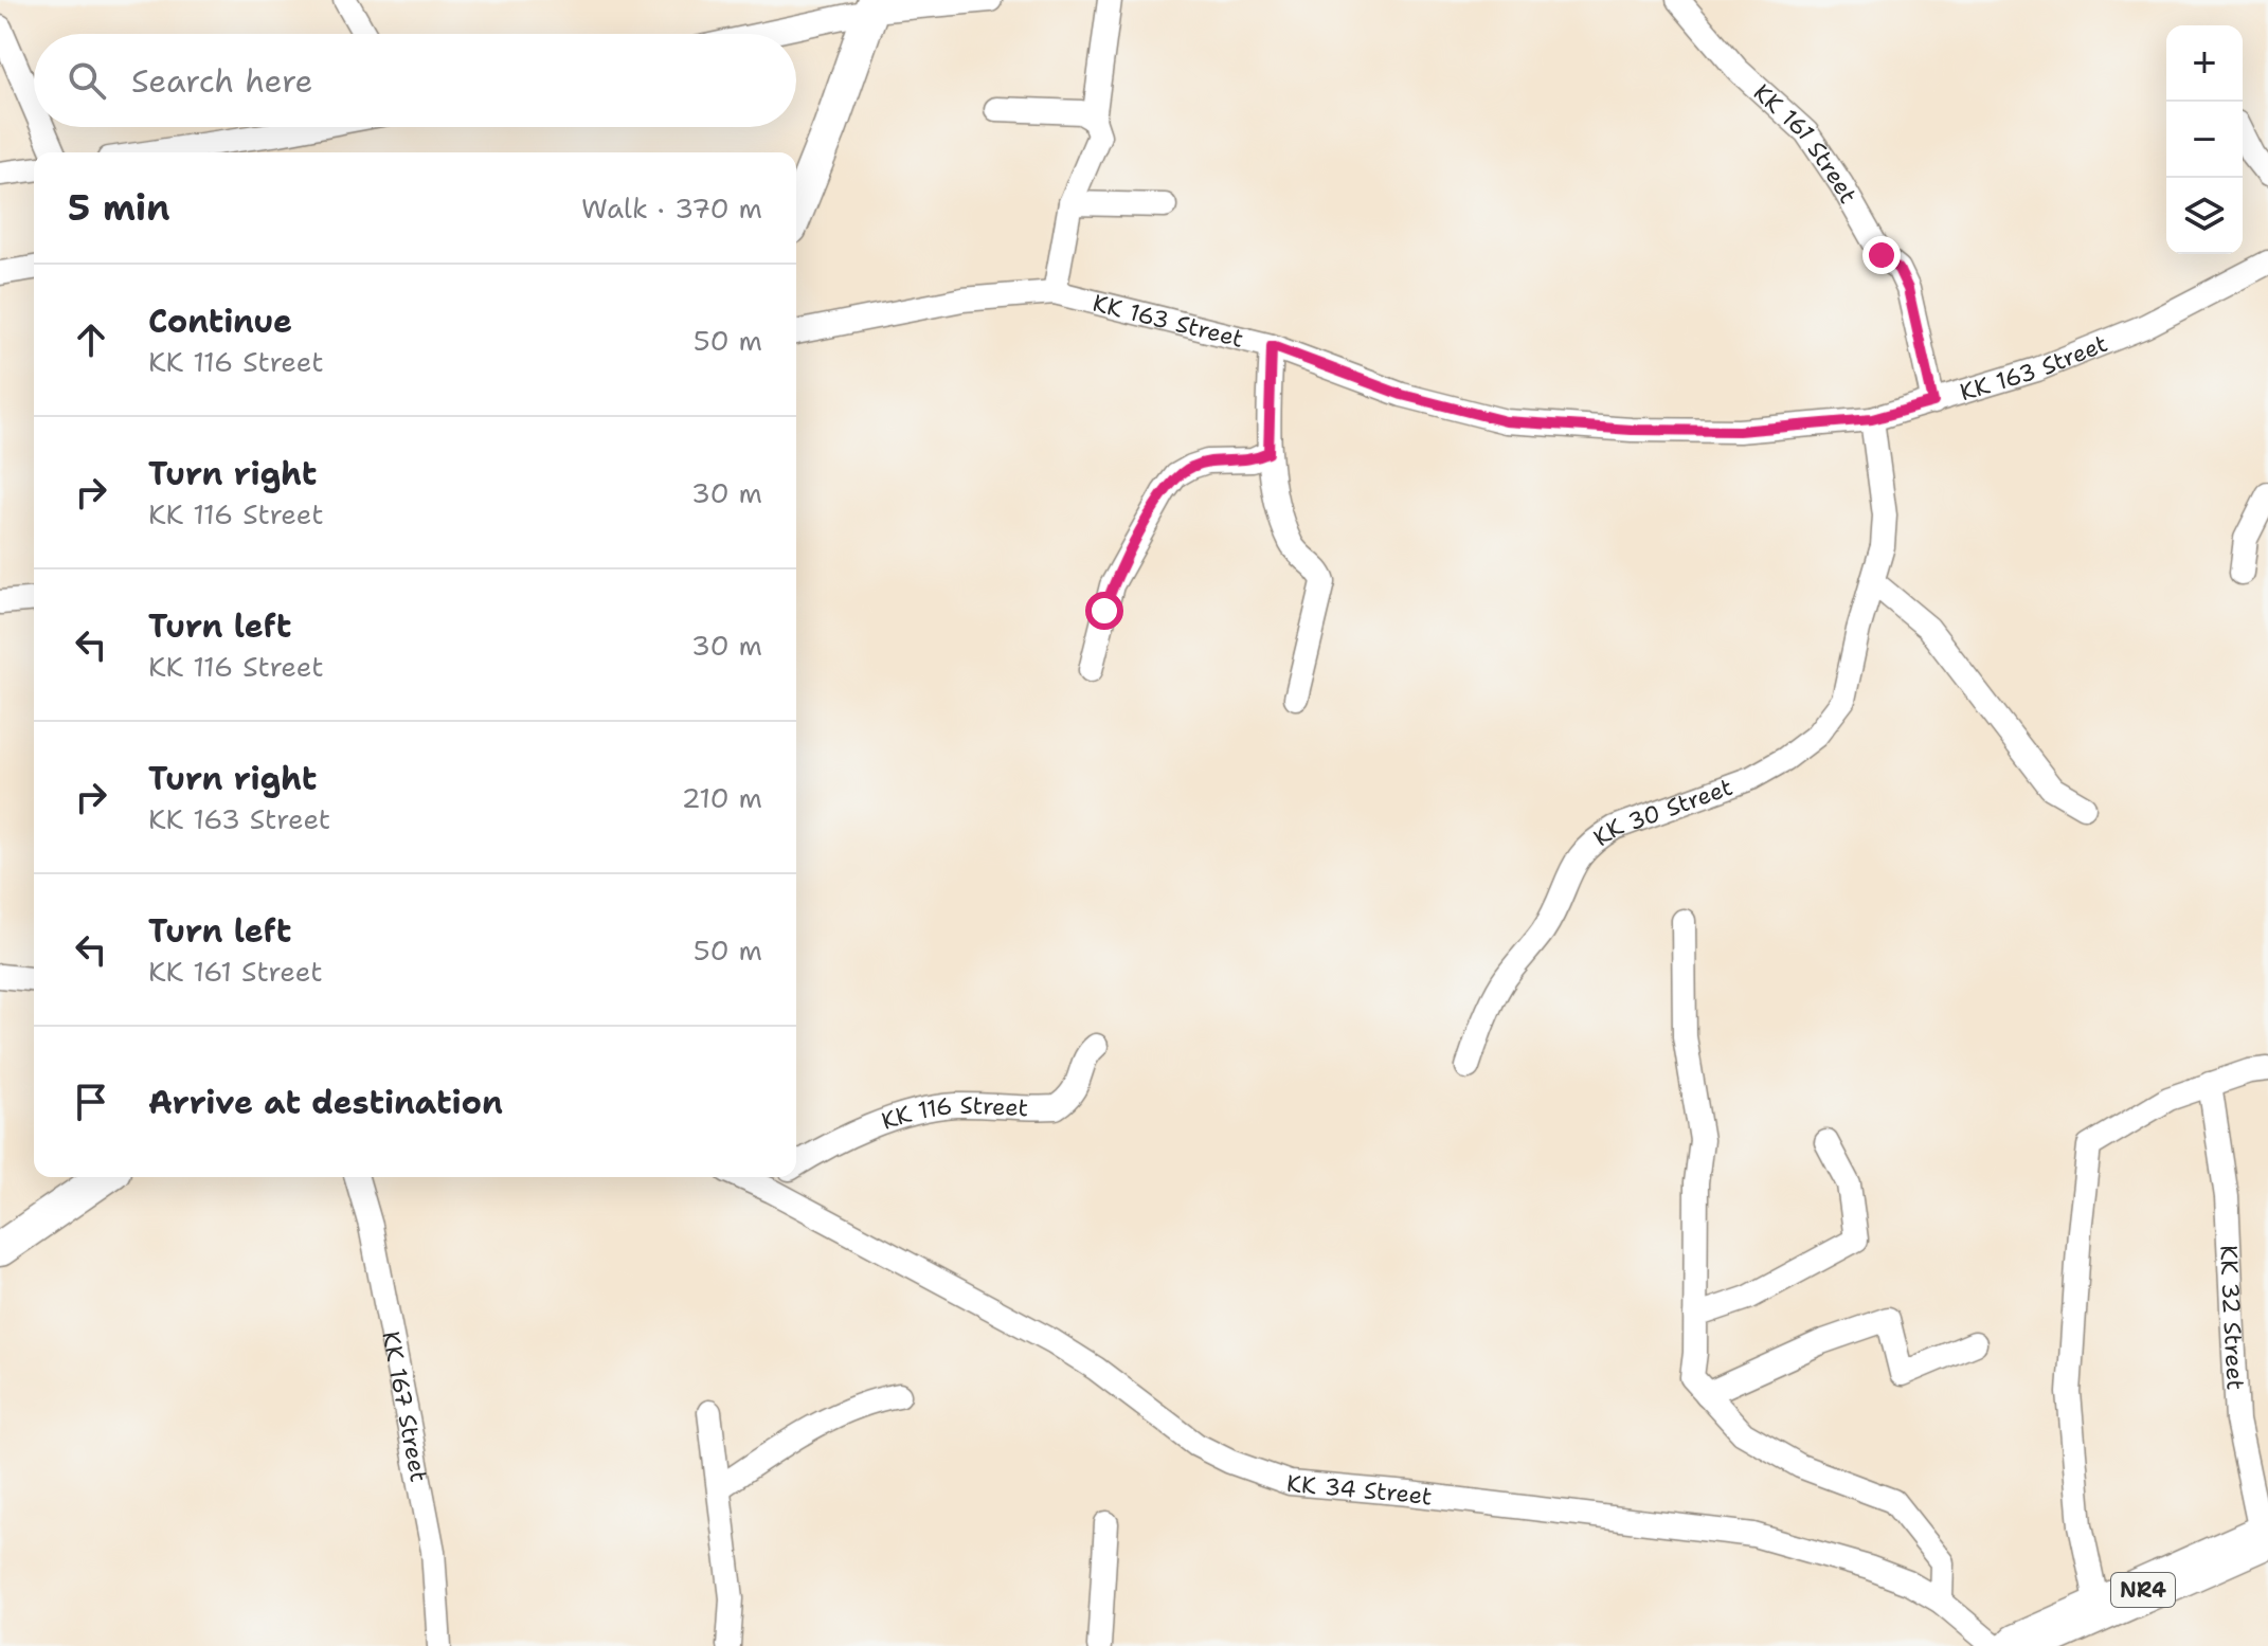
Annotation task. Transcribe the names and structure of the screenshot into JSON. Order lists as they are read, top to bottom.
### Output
{
  "streets": {
    "highway": ["NR4"],
    "street": [
      "KK 161 Street",
      "KK 163 Street",
      "KK 30 Street",
      "KK 116 Street",
      "KK 32 Street",
      "KK 167 Street",
      "KK 34 Street"
    ]
  },
  "crossings": [
    ["KK 161 Street", "KK 163 Street"],
    ["KK 163 Street", "KK 30 Street"],
    ["KK 116 Street", "KK 34 Street"],
    ["KK 32 Street", "NR4"]
  ],
  "page": {
    "map_buttons": ["+", "−"],
    "search": "Search here",
    "heading": ["5 min", "Walk · 370 m"],
    "list": [
      ["Continue", "KK 116 Street", "50 m"],
      ["Turn right", "KK 116 Street", "30 m"],
      ["Turn left", "KK 116 Street", "30 m"],
      ["Turn right", "KK 163 Street", "210 m"],
      ["Turn left", "KK 161 Street", "50 m"],
      "Arrive at destination"
    ]
  }
}
